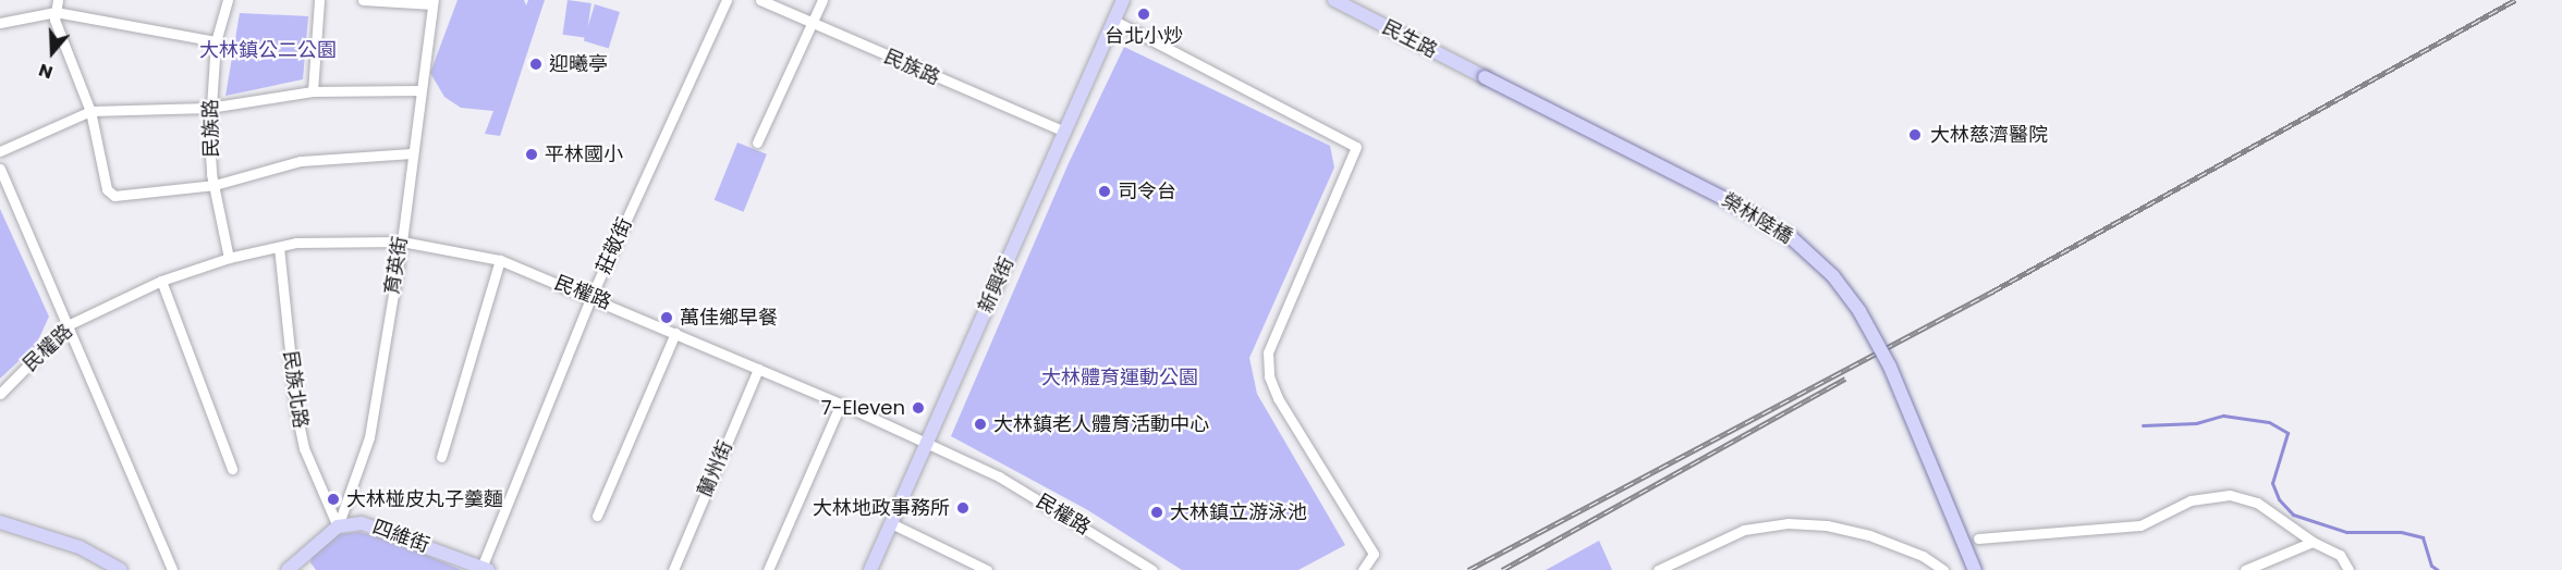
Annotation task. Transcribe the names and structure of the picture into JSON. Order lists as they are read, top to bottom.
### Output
{
  "streets": {
    "main road": [
      "民生路",
      "榮林陸橋",
      "新興街",
      "四維街"
    ],
    "street": [
      "民族路",
      "莊敬街",
      "育英街",
      "民權路",
      "民族北路",
      "蘭州街"
    ]
  },
  "crossings": [
    ["民生路", "榮林陸橋"],
    ["民族路", "新興街"],
    ["民族路", "民權路"],
    ["莊敬街", "民權路"],
    ["莊敬街", "四維街"],
    ["育英街", "民權路"],
    ["育英街", "民族北路"],
    ["育英街", "四維街"],
    ["新興街", "民權路"],
    ["民權路", "民族北路"],
    ["民權路", "蘭州街"],
    ["民族北路", "四維街"]
  ],
  "parks": ["大林鎮公二公園", "大林體育運動公園"],
  "places": [
    "台北小炒",
    "迎曦亭",
    "大林慈濟醫院",
    "平林國小",
    "司令台",
    "萬佳鄉早餐",
    "7-Eleven",
    "大林鎮老人體育活動中心",
    "大林椪皮丸子羹麵",
    "大林地政事務所",
    "大林鎮立游泳池"
  ],
  "north": "bottom"
}
